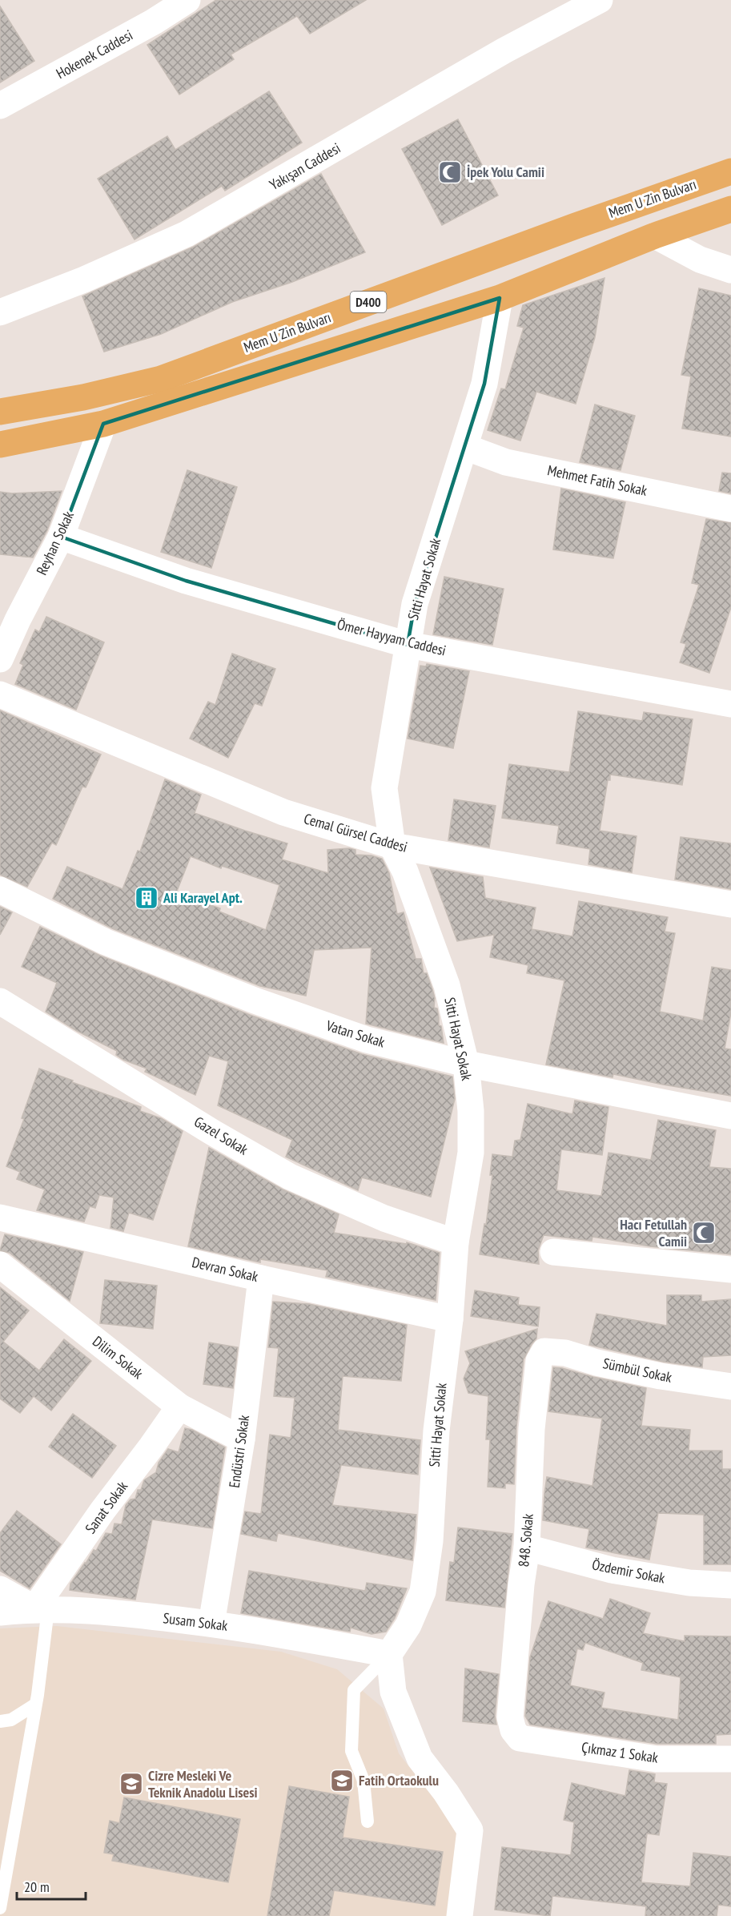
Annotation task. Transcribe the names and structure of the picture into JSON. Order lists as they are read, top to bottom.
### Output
{
  "streets": {
    "main road": ["Mem U Zin Bulvarı", "D400"],
    "street": [
      "Hokenek Caddesi",
      "Yakışan Caddesi",
      "Mehmet Fatih Sokak",
      "Reyhan Sokak",
      "Sitti Hayat Sokak",
      "Ömer Hayyam Caddesi",
      "Cemal Gürsel Caddesi",
      "Vatan Sokak",
      "Gazel Sokak",
      "Devran Sokak",
      "Dilim Sokak",
      "Sümbül Sokak",
      "Endüstri Sokak",
      "Sanat Sokak",
      "848. Sokak",
      "Özdemir Sokak",
      "Susam Sokak",
      "Çıkmaz 1 Sokak"
    ]
  },
  "crossings": [
    ["Mem U Zin Bulvarı", "Reyhan Sokak"],
    ["Mem U Zin Bulvarı", "Sitti Hayat Sokak"],
    ["Mehmet Fatih Sokak", "Sitti Hayat Sokak"],
    ["Reyhan Sokak", "Ömer Hayyam Caddesi"],
    ["Sitti Hayat Sokak", "Ömer Hayyam Caddesi"],
    ["Sitti Hayat Sokak", "Cemal Gürsel Caddesi"],
    ["Sitti Hayat Sokak", "Vatan Sokak"],
    ["Sitti Hayat Sokak", "Gazel Sokak"],
    ["Sitti Hayat Sokak", "Devran Sokak"],
    ["Sitti Hayat Sokak", "Susam Sokak"],
    ["Devran Sokak", "Endüstri Sokak"],
    ["Dilim Sokak", "Endüstri Sokak"],
    ["Dilim Sokak", "Sanat Sokak"],
    ["Sümbül Sokak", "848. Sokak"],
    ["Endüstri Sokak", "Susam Sokak"],
    ["Sanat Sokak", "Susam Sokak"],
    ["848. Sokak", "Özdemir Sokak"],
    ["848. Sokak", "Çıkmaz 1 Sokak"]
  ],
  "places": {
    "mosque": ["İpek Yolu Camii", "Hacı Fetullah Camii"],
    "building": ["Ali Karayel Apt."],
    "school or university": ["Fatih Ortaokulu", "Cizre Mesleki Ve Teknik Anadolu Lisesi"]
  },
  "scale_bar": "20 m"
}
